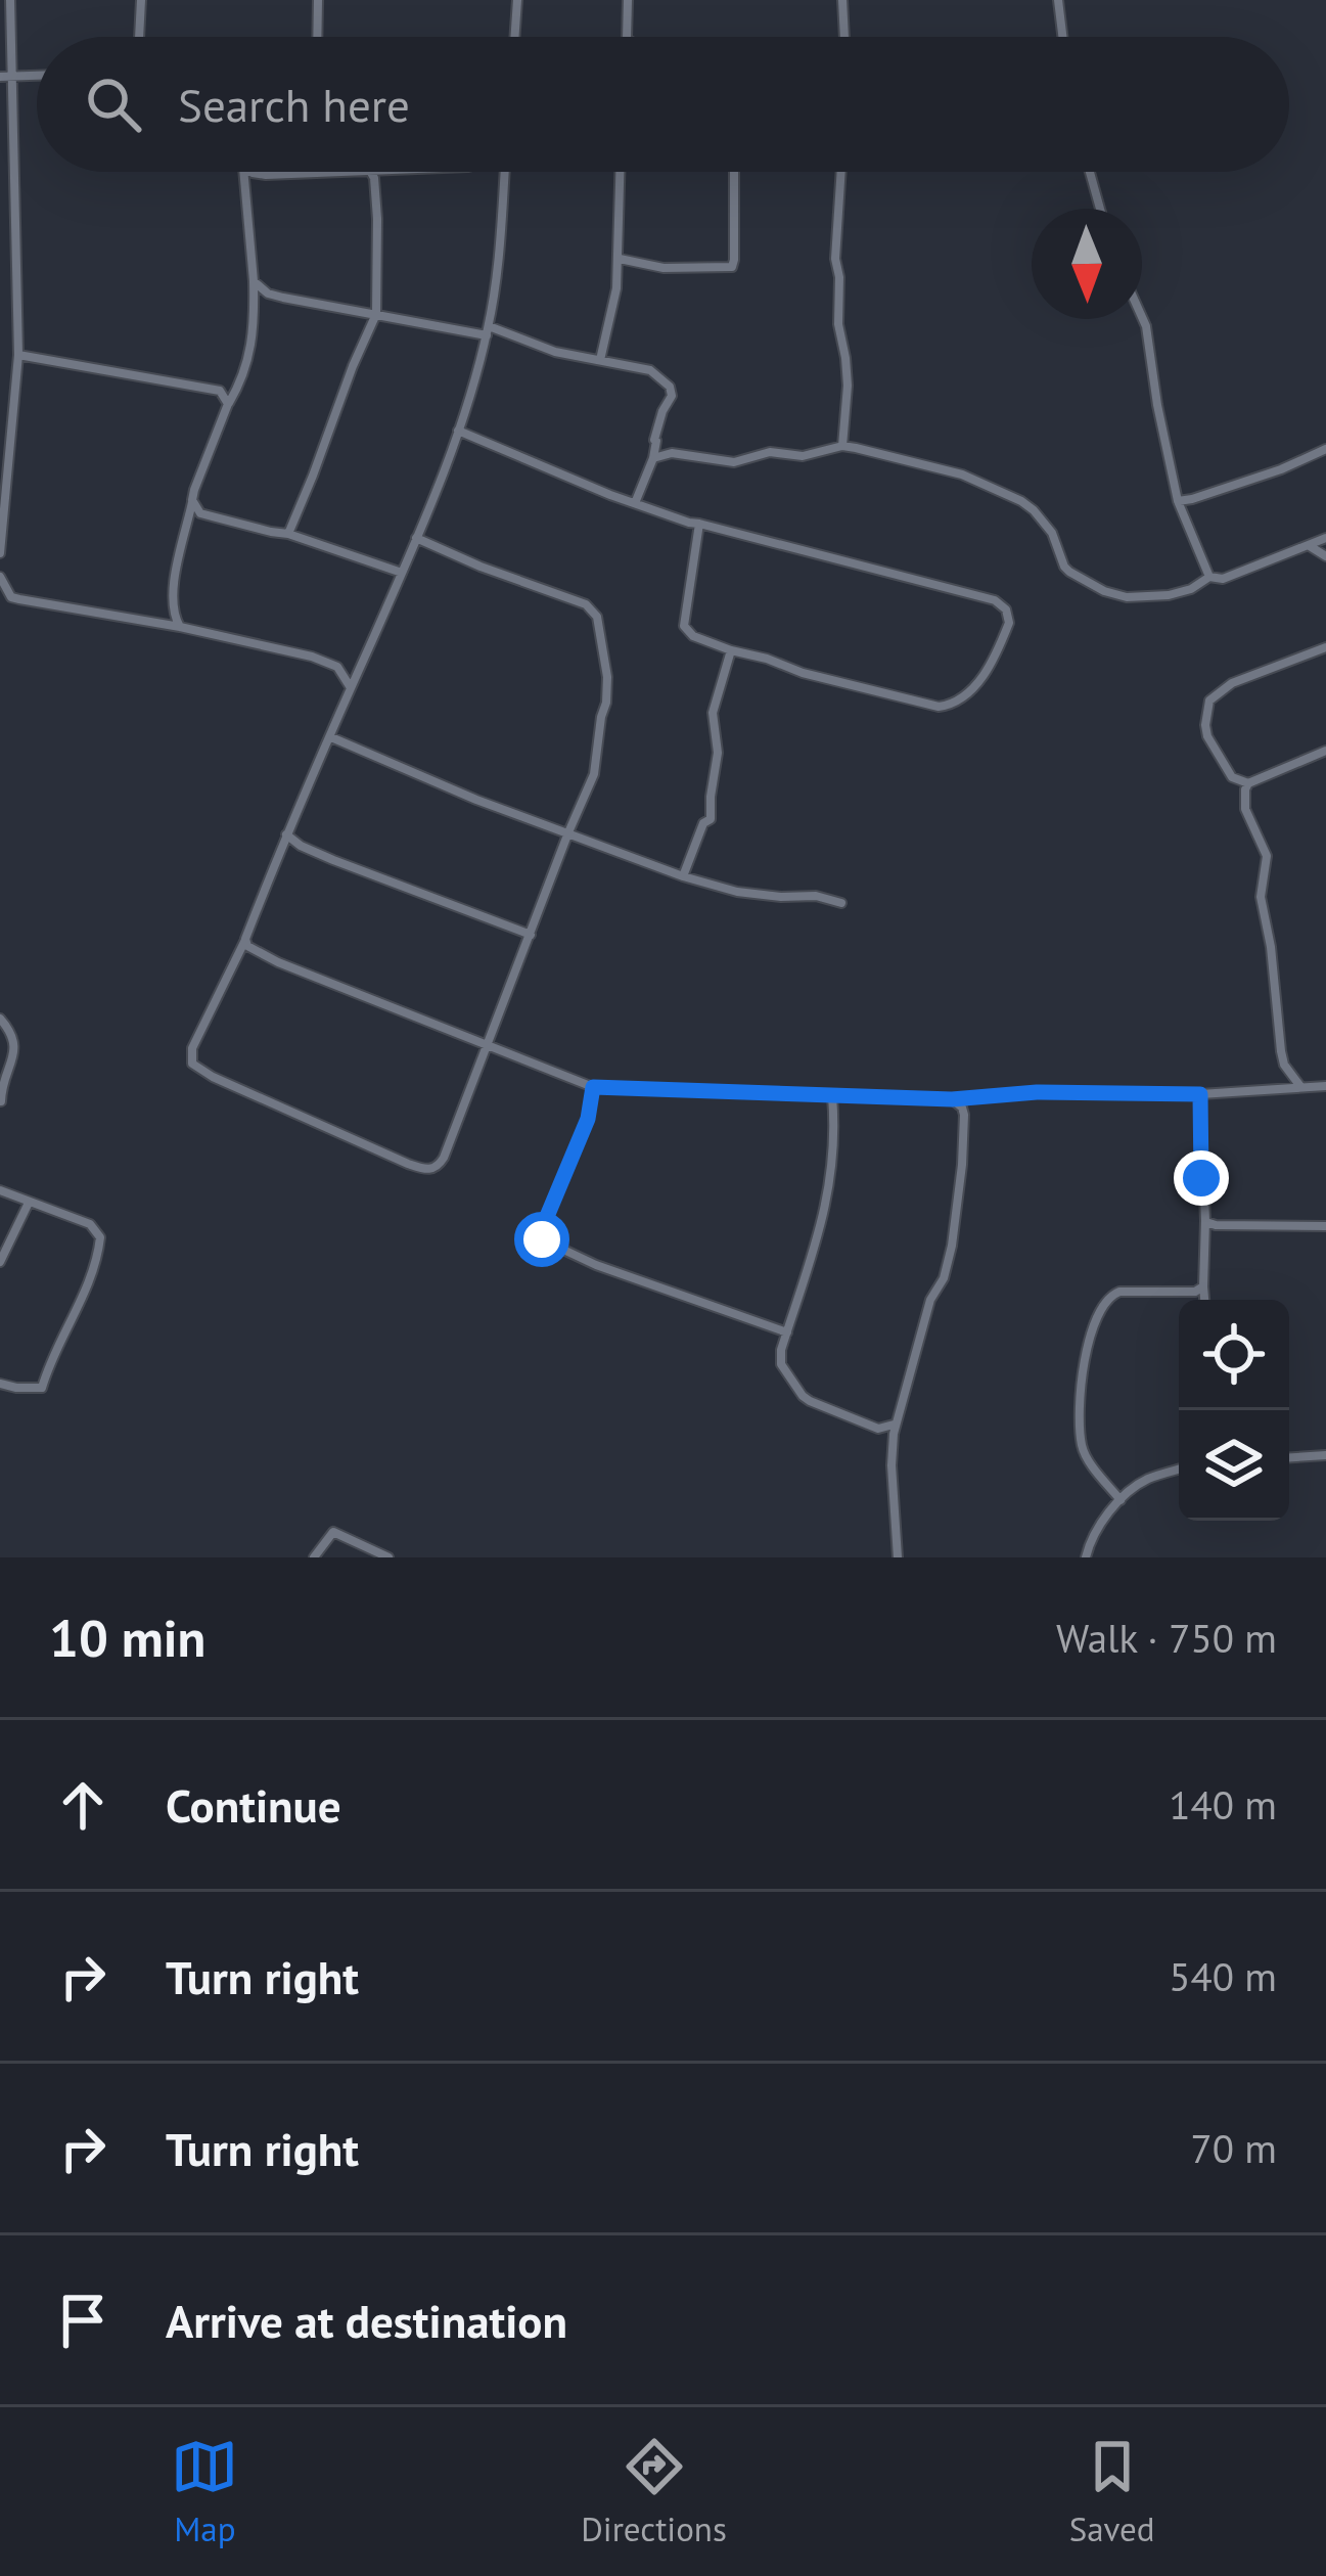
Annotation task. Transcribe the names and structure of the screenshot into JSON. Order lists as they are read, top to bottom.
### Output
{
  "north": "bottom",
  "page": {
    "search": "Search here",
    "heading": ["10 min", "Walk · 750 m"],
    "list": [
      ["Continue", "140 m"],
      ["Turn right", "540 m"],
      ["Turn right", "70 m"],
      "Arrive at destination"
    ],
    "nav": ["Map", "Directions", "Saved"]
  }
}
